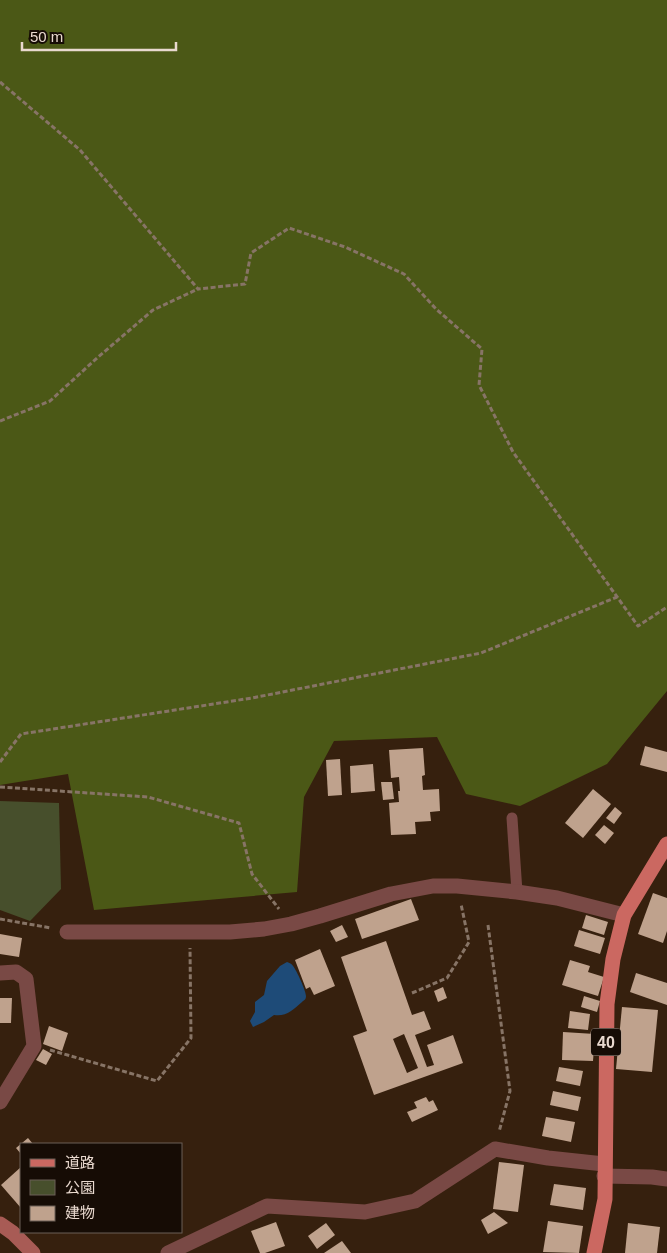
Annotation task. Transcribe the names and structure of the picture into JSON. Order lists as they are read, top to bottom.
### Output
{
  "streets": {
    "main road": ["40"]
  },
  "legend": ["道路", "公園", "建物"],
  "scale_bar": "50 m"
}
